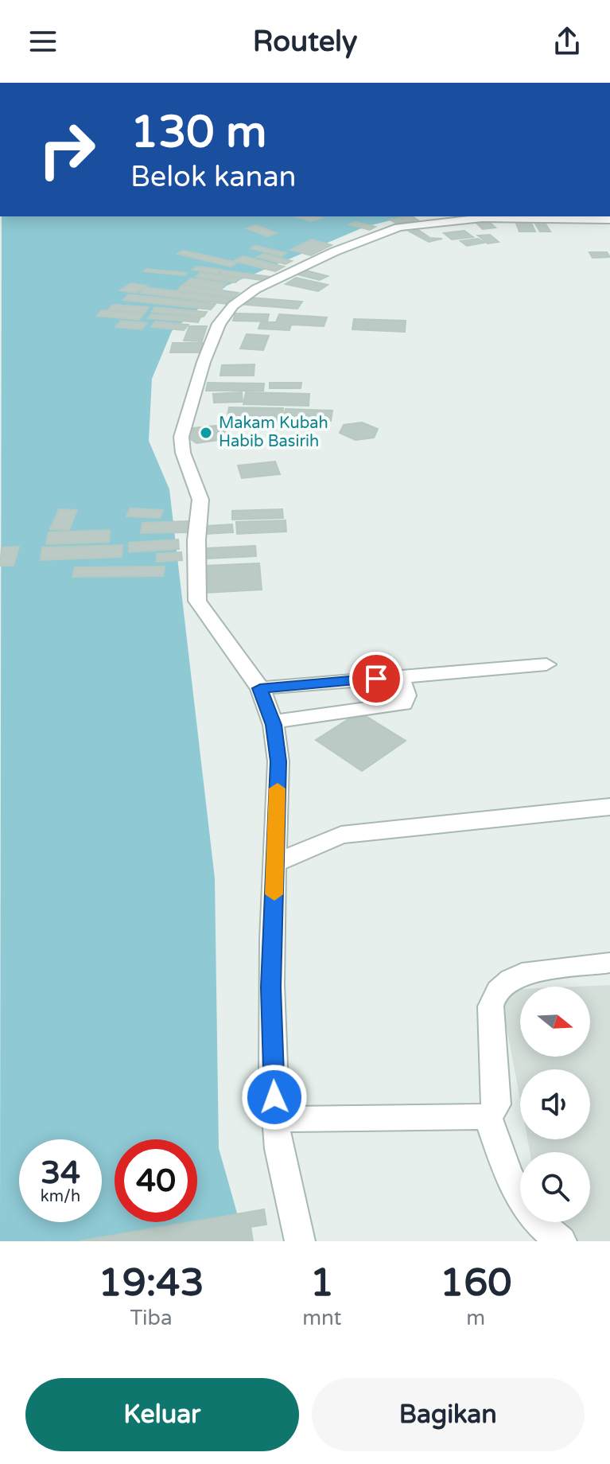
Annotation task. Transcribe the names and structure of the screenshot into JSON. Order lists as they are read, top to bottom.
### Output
{
  "places": ["Makam Kubah Habib Basirih"],
  "north": "right",
  "page": {
    "header": "Routely",
    "turn": ["130 m", "Belok kanan"],
    "speed": "34 km/h",
    "limit": "40",
    "eta": [
      "19:43",
      "Tiba",
      "1",
      "mnt",
      "160",
      "m"
    ],
    "buttons": ["Keluar", "Bagikan"]
  }
}
